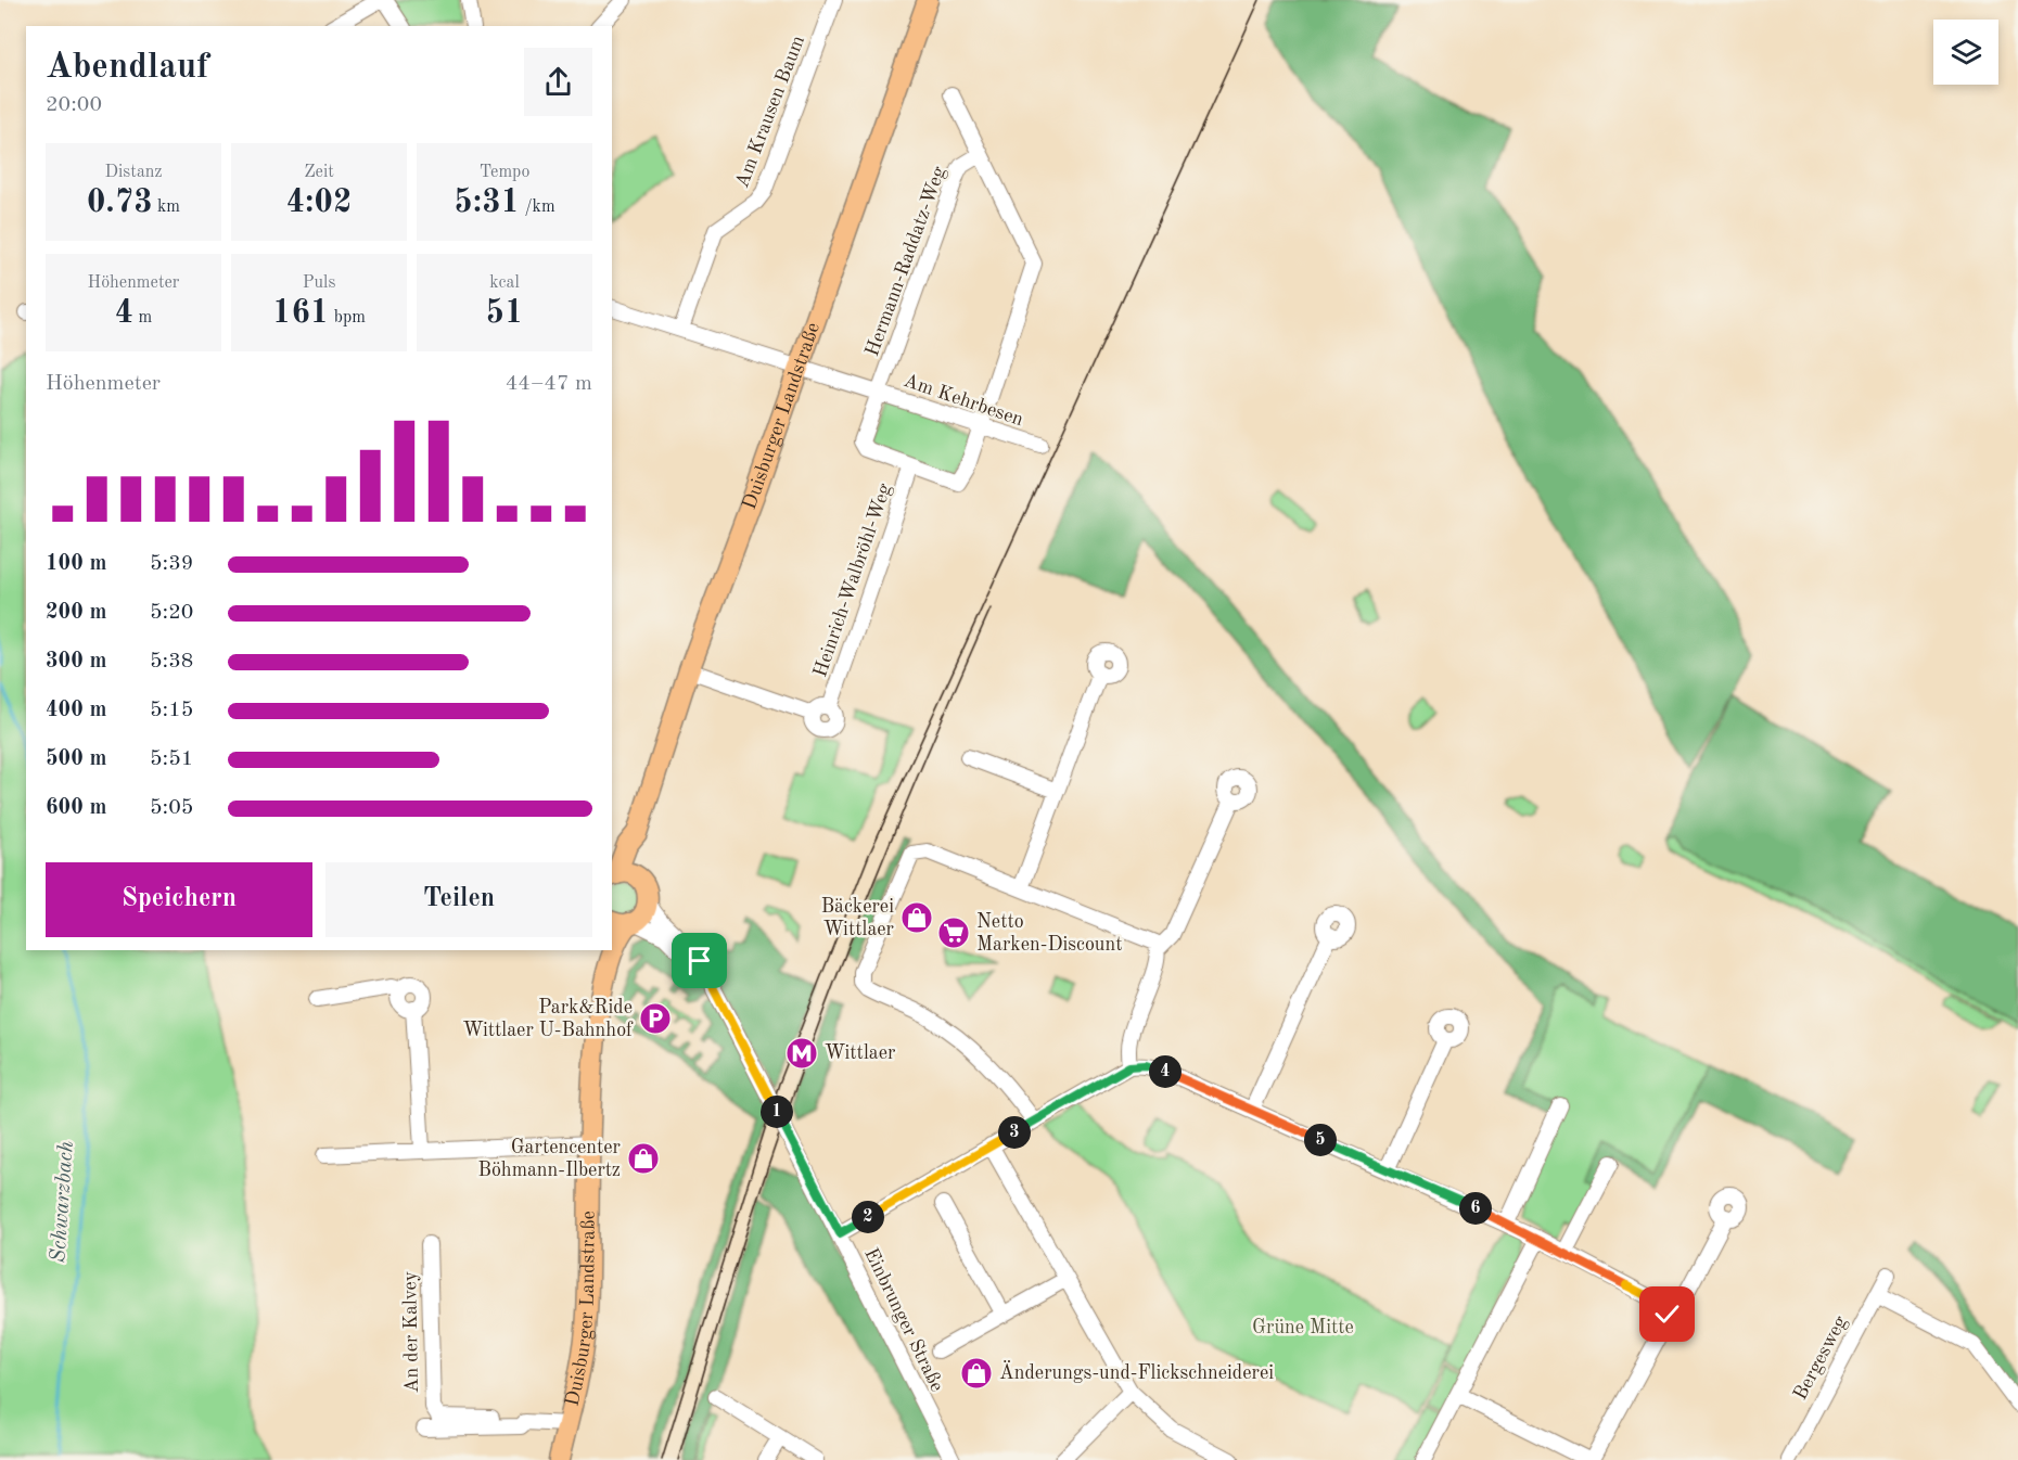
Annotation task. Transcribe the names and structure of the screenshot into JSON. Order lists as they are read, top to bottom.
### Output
{
  "streets": {
    "main road": ["Duisburger Landstraße"],
    "street": [
      "Am Krausen Baum",
      "Hermann-Raddatz-Weg",
      "Am Kehrbesen",
      "Heinrich-Walbröhl-Weg",
      "Einbrunger Straße",
      "An der Kalvey",
      "Bergesweg"
    ]
  },
  "crossings": [
    ["Am Krausen Baum", "Am Kehrbesen"],
    ["Hermann-Raddatz-Weg", "Am Kehrbesen"],
    ["Hermann-Raddatz-Weg", "Heinrich-Walbröhl-Weg"],
    ["Am Kehrbesen", "Duisburger Landstraße"],
    ["Am Kehrbesen", "Heinrich-Walbröhl-Weg"],
    ["Duisburger Landstraße", "Heinrich-Walbröhl-Weg"],
    ["Duisburger Landstraße", "Einbrunger Straße"]
  ],
  "water": ["Schwarzbach"],
  "parks": ["Grüne Mitte"],
  "places": {
    "shop": ["Bäckerei Wittlaer", "Gartencenter Böhmann-Ilbertz", "Änderungs-und-Flickschneiderei"],
    "supermarket": ["Netto Marken-Discount"],
    "parking": ["Park&Ride Wittlaer U-Bahnhof"],
    "metro station": ["Wittlaer"]
  },
  "page": {
    "heading": ["Abendlauf", "20:00"],
    "stats": [
      ["Distanz", "0.73 km"],
      ["Zeit", "4:02"],
      ["Tempo", "5:31 /km"],
      ["Höhenmeter", "4 m"],
      ["Puls", "161 bpm"],
      ["kcal", "51"]
    ],
    "chart": ["Höhenmeter", "44–47 m"],
    "list": [
      {
        "name": "100 m",
        "note": "5:39"
      },
      {
        "name": "200 m",
        "note": "5:20"
      },
      {
        "name": "300 m",
        "note": "5:38"
      },
      {
        "name": "400 m",
        "note": "5:15"
      },
      {
        "name": "500 m",
        "note": "5:51"
      },
      {
        "name": "600 m",
        "note": "5:05"
      }
    ],
    "buttons": ["Speichern", "Teilen"],
    "pins": [
      "4",
      "1",
      "3",
      "5",
      "6",
      "2"
    ]
  }
}
